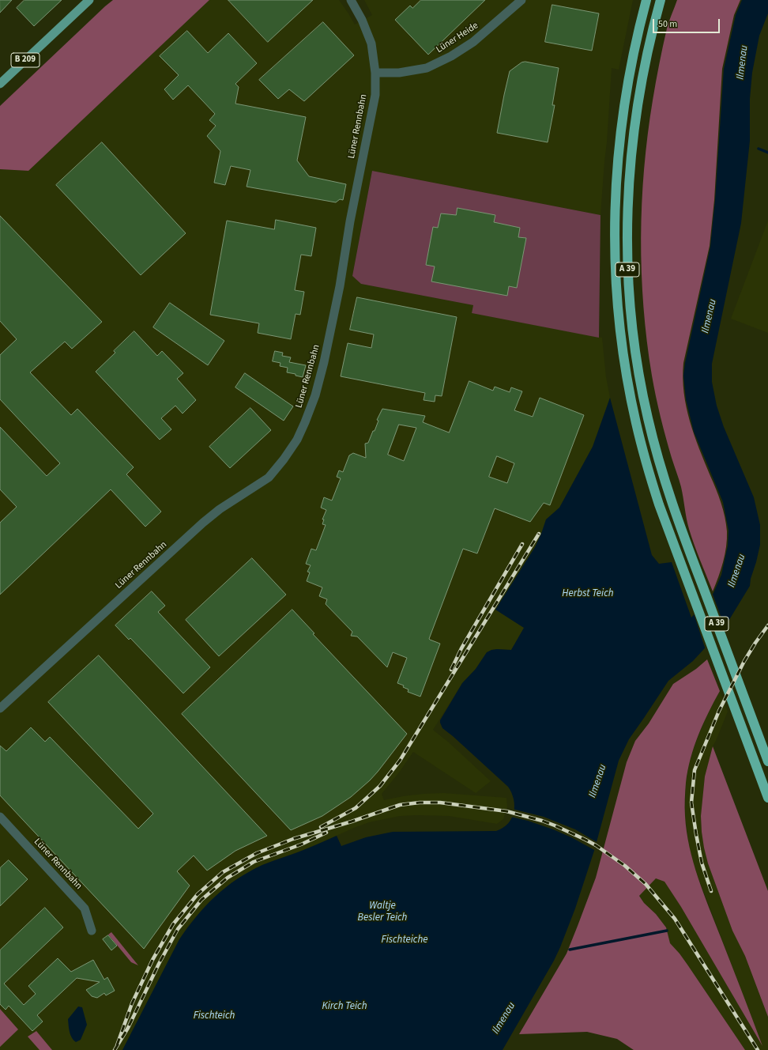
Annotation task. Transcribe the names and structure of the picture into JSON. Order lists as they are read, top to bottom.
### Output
{
  "streets": {
    "highway": ["A 39"],
    "main road": ["B 209"],
    "street": ["Lüner Heide", "Lüner Rennbahn"]
  },
  "crossings": [
    ["Lüner Heide", "Lüner Rennbahn"]
  ],
  "water": [
    "Ilmenau",
    "Herbst Teich",
    "Waltje Besler Teich",
    "Fischteiche",
    "Kirch Teich",
    "Fischteich"
  ],
  "scale_bar": "50 m"
}
